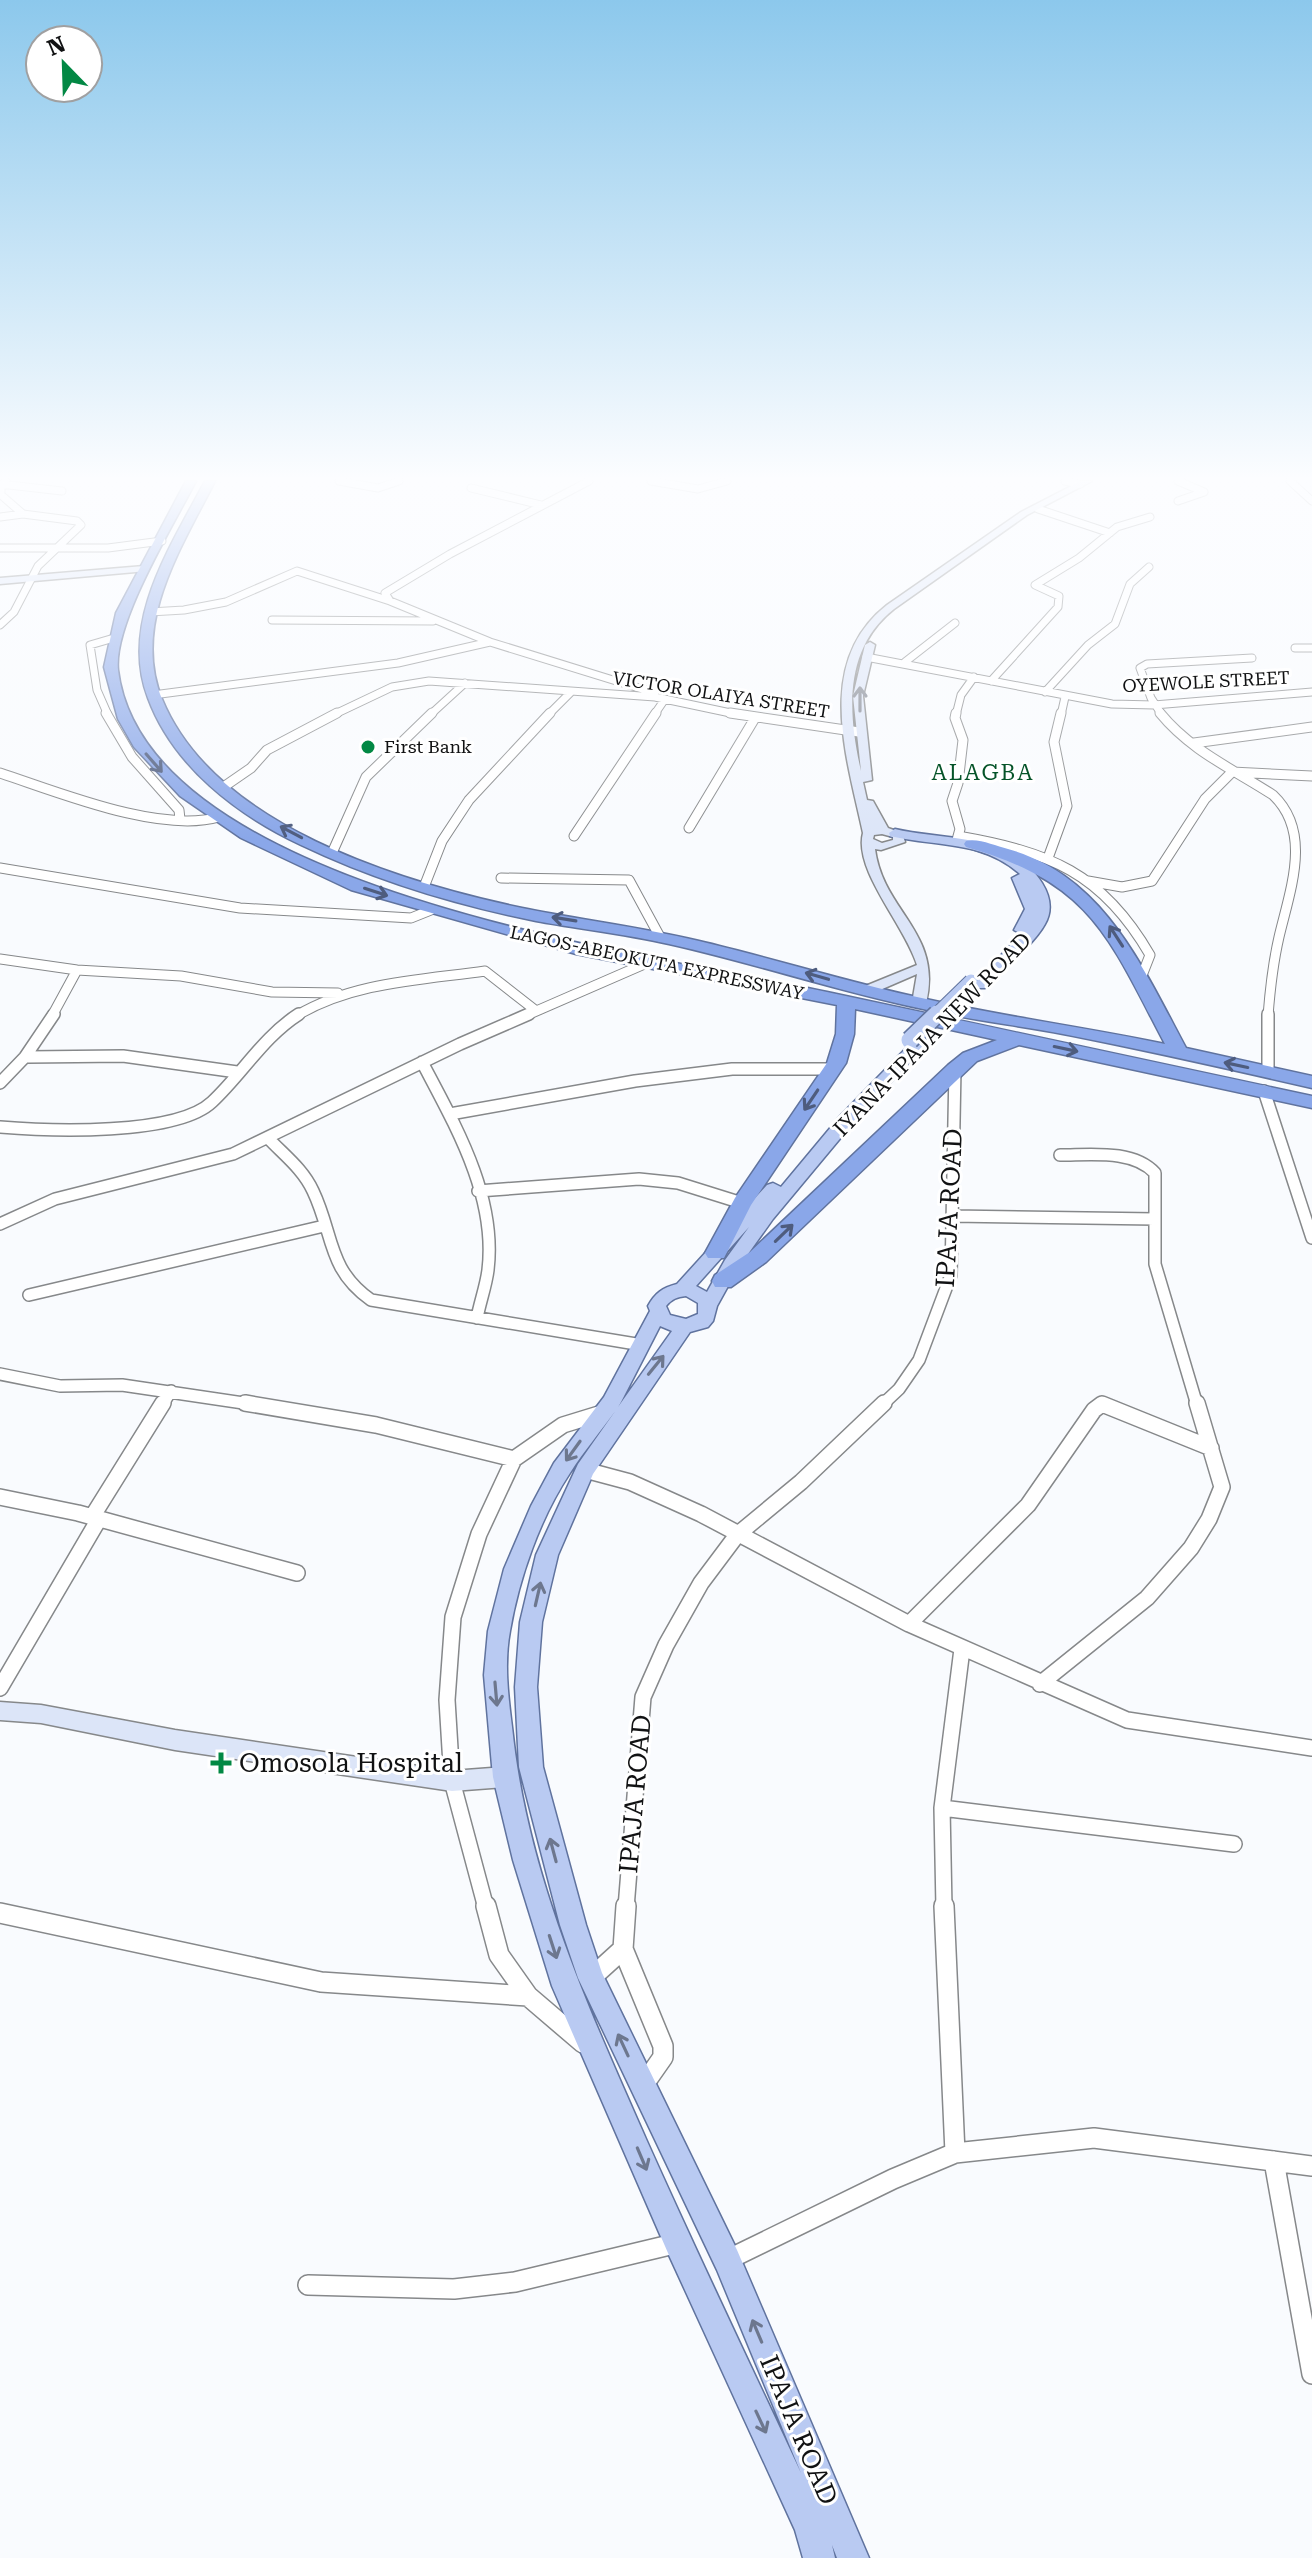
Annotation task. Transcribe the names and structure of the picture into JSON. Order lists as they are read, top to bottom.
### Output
{
  "streets": {
    "highway": ["LAGOS-ABEOKUTA EXPRESSWAY"],
    "main road": ["IYANA-IPAJA NEW ROAD", "IPAJA ROAD"],
    "street": ["OYEWOLE STREET", "VICTOR OLAIYA STREET"]
  },
  "crossings": [
    ["VICTOR OLAIYA STREET", "LAGOS-ABEOKUTA EXPRESSWAY"]
  ],
  "districts": ["ALAGBA"],
  "places": {
    "other": ["First Bank"],
    "health": ["Omosola Hospital"]
  },
  "north": "top left"
}
